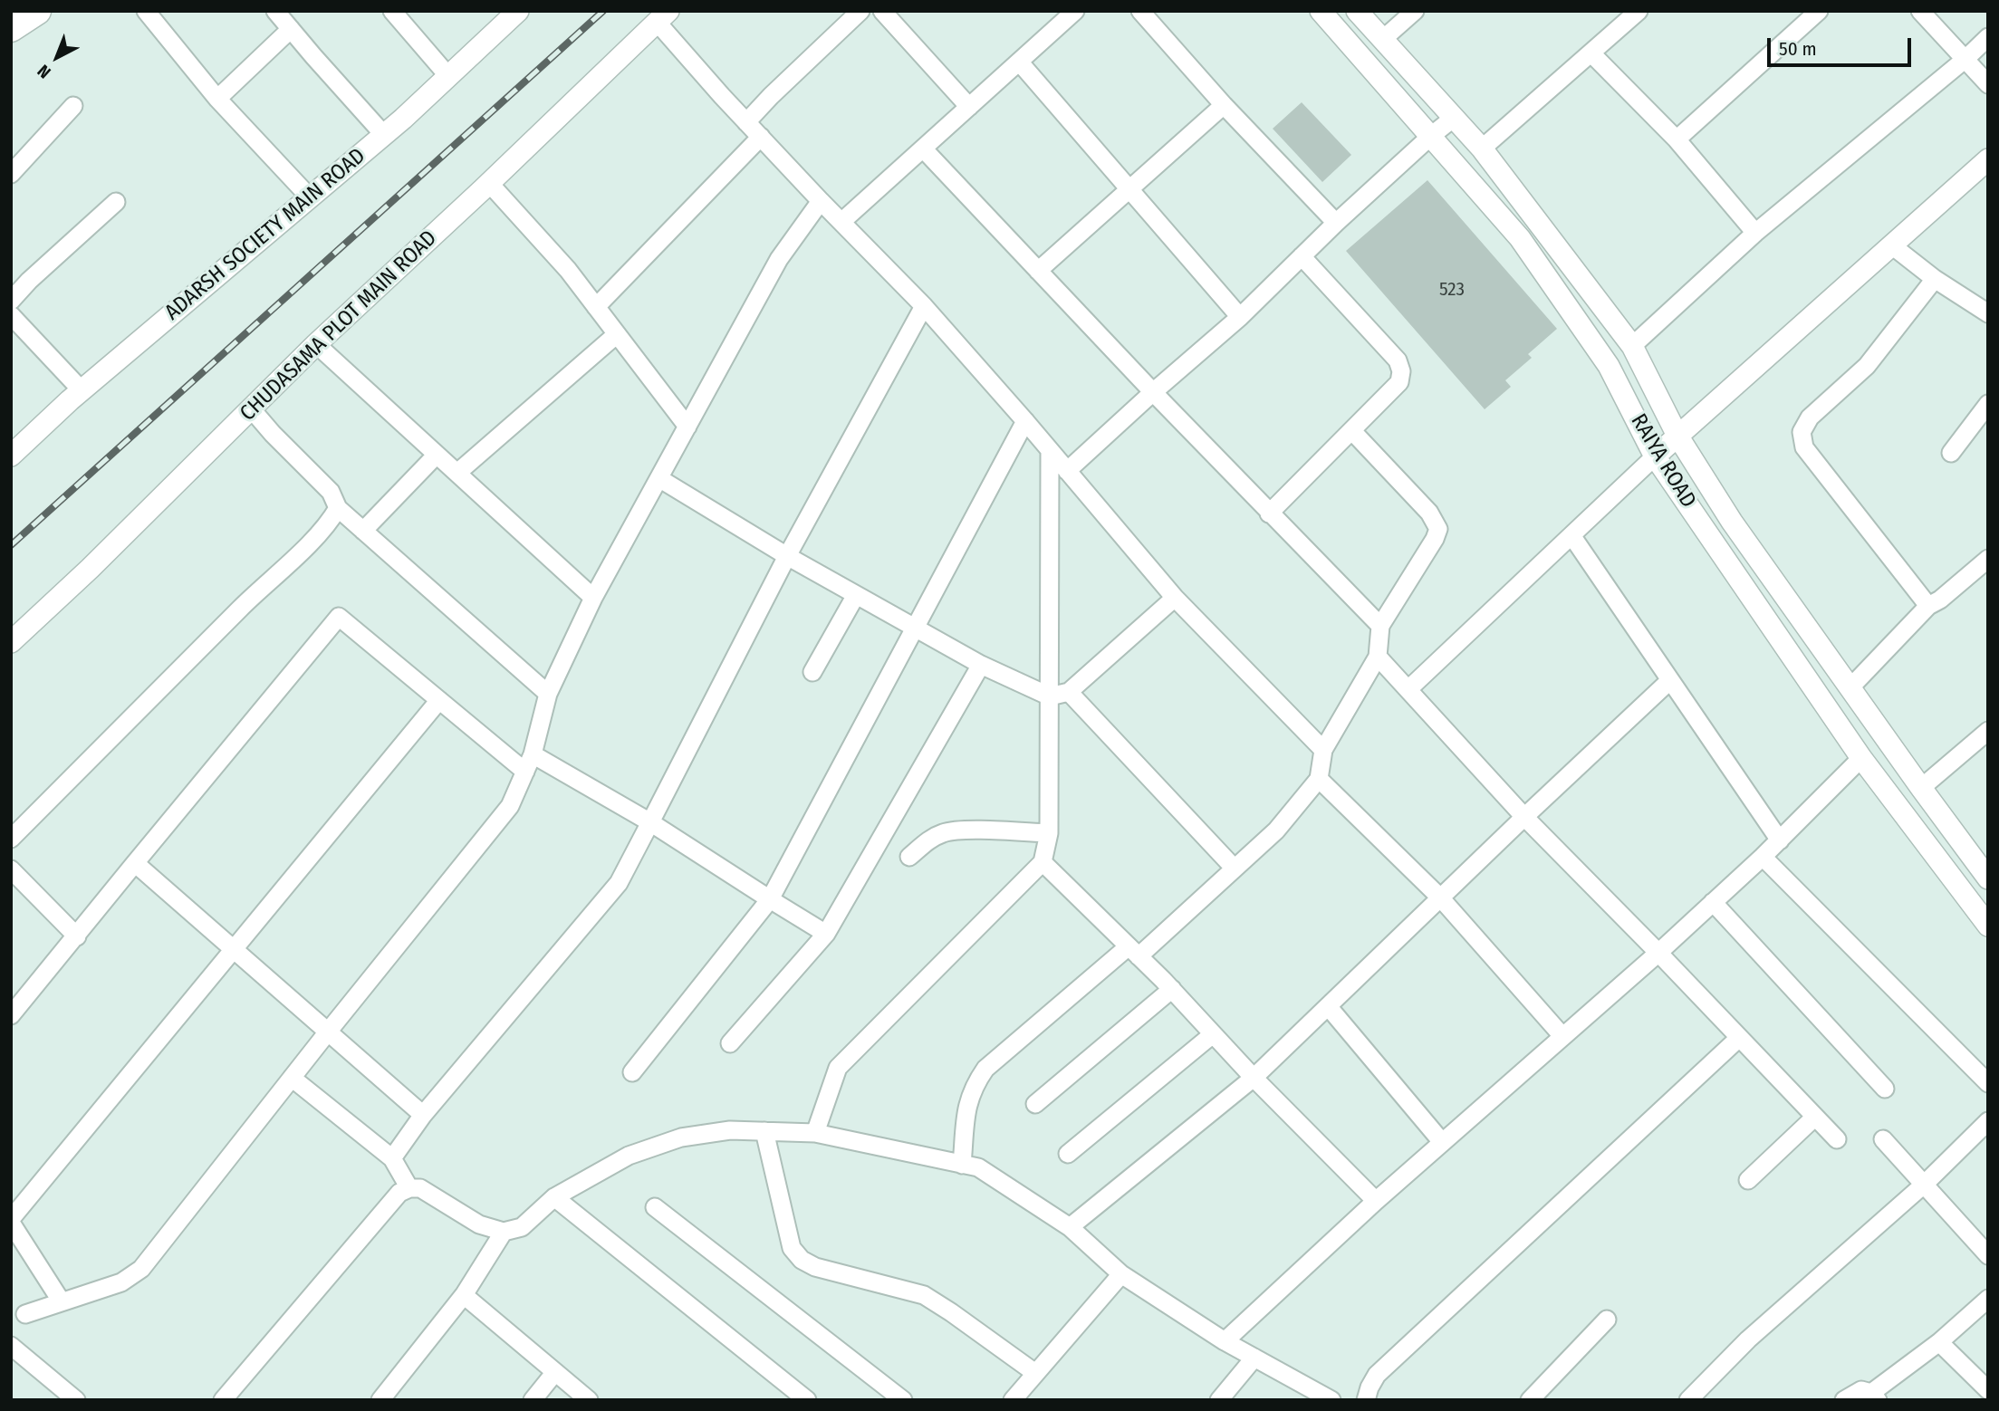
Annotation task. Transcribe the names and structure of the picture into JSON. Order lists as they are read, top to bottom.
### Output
{
  "streets": {
    "street": ["ADARSH SOCIETY MAIN ROAD", "CHUDASAMA PLOT MAIN ROAD", "RAIYA ROAD"]
  },
  "house_numbers": ["523"],
  "scale_bar": "50 m",
  "north": "bottom left"
}
